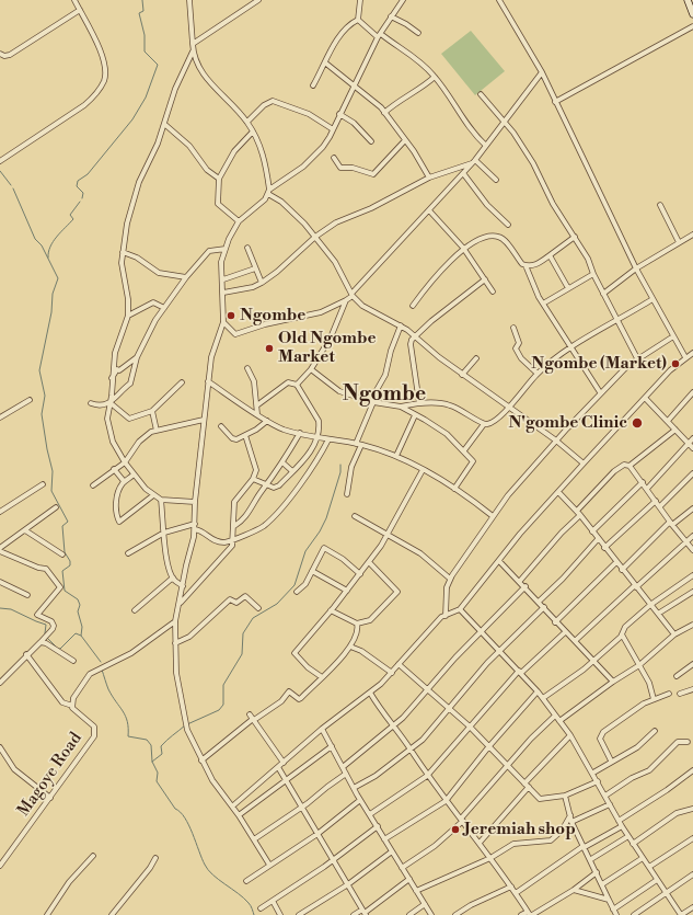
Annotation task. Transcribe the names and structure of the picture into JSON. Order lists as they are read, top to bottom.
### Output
{
  "streets": {
    "street": ["Magoye Road"]
  },
  "districts": ["Ngombe"],
  "places": [
    "Ngombe",
    "Old Ngombe Market",
    "Ngombe (Market)",
    "N'gombe Clinic",
    "Jeremiah shop"
  ]
}
